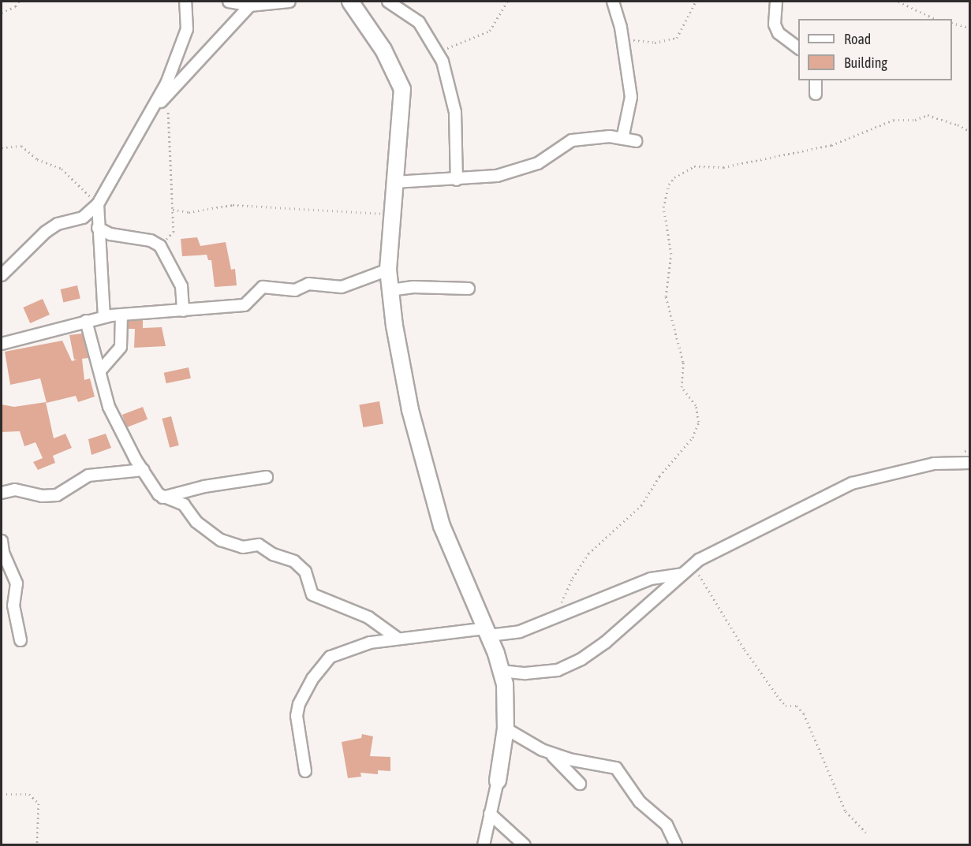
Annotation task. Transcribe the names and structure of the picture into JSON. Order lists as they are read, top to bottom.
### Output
{
  "legend": ["Road", "Building"]
}
